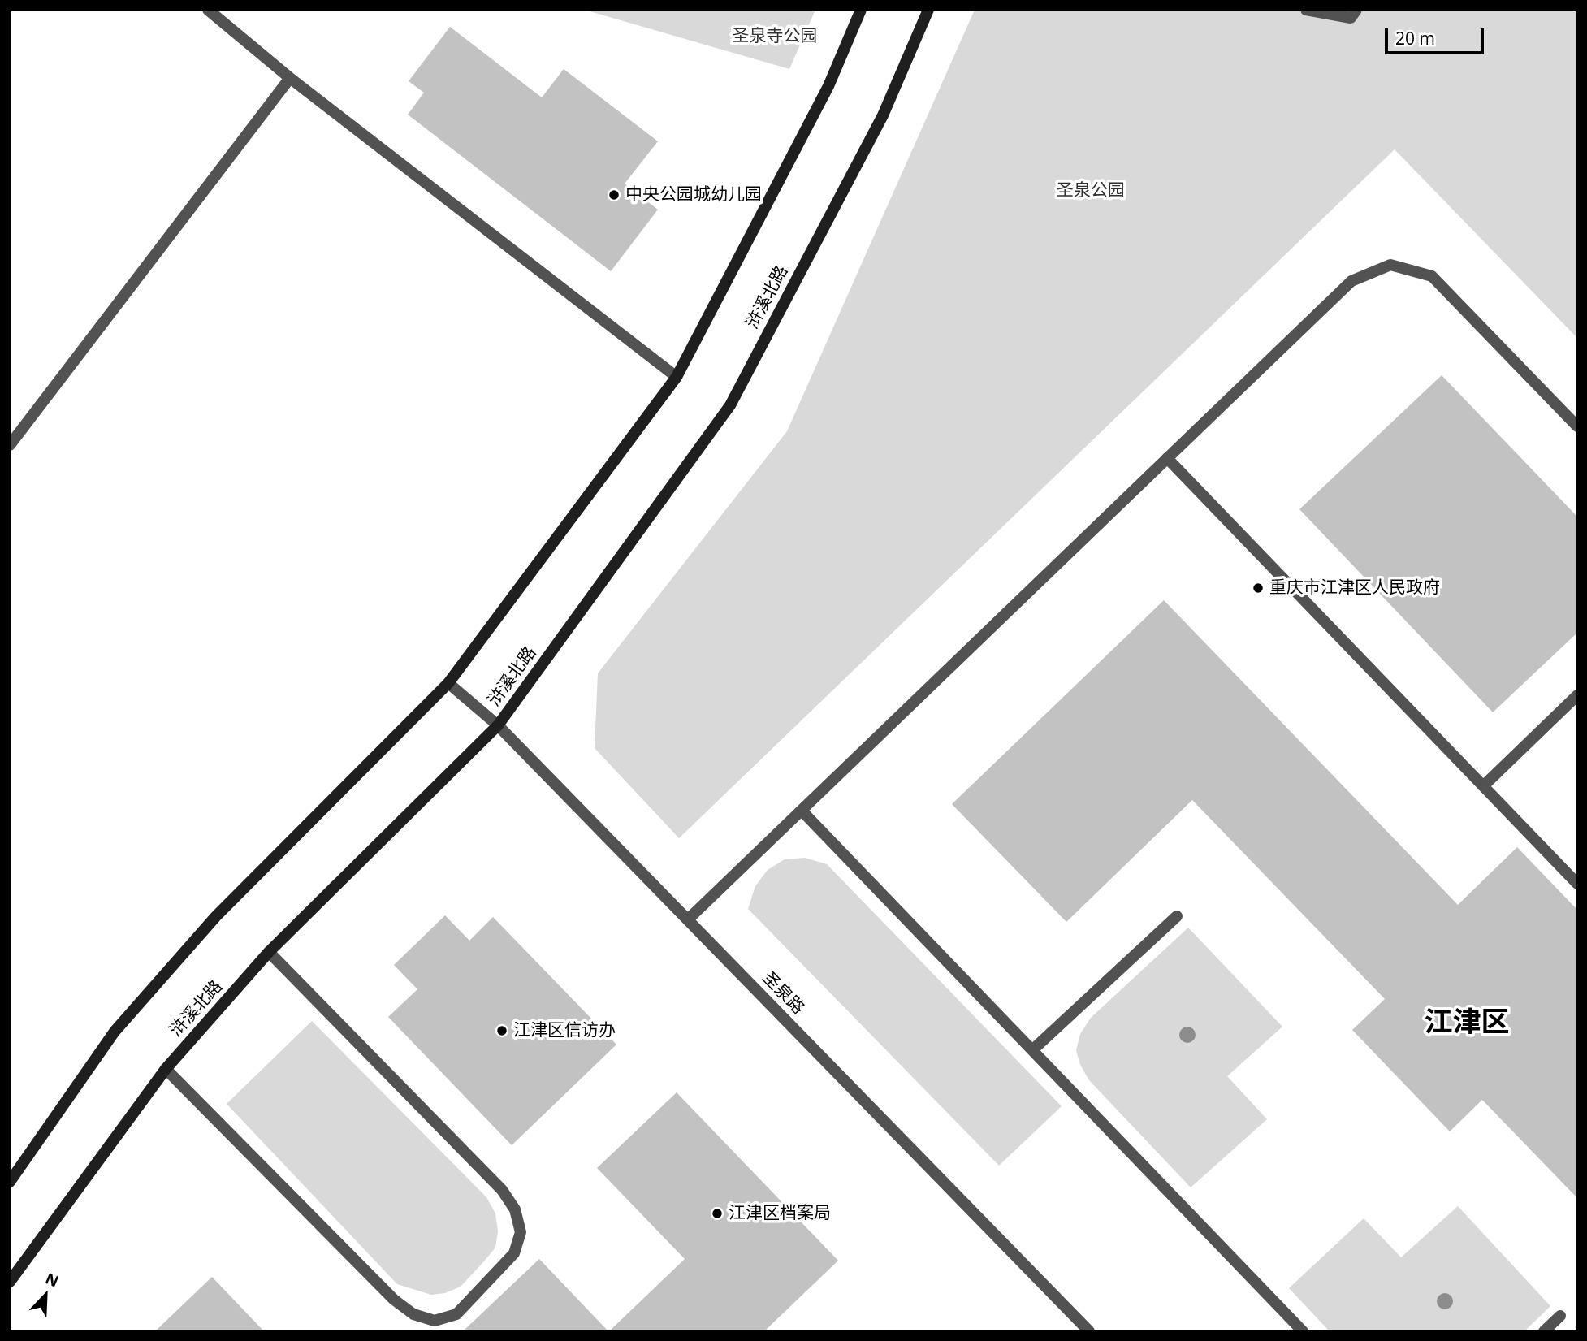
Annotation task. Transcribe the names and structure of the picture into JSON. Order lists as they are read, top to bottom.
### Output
{
  "streets": {
    "main road": ["浒溪北路"],
    "street": ["圣泉路"]
  },
  "crossings": [
    ["浒溪北路", "圣泉路"]
  ],
  "districts": ["江津区"],
  "parks": ["圣泉寺公园", "圣泉公园"],
  "places": [
    "中央公园城幼儿园",
    "重庆市江津区人民政府",
    "江津区信访办",
    "江津区档案局"
  ],
  "scale_bar": "20 m",
  "north": "top right"
}
